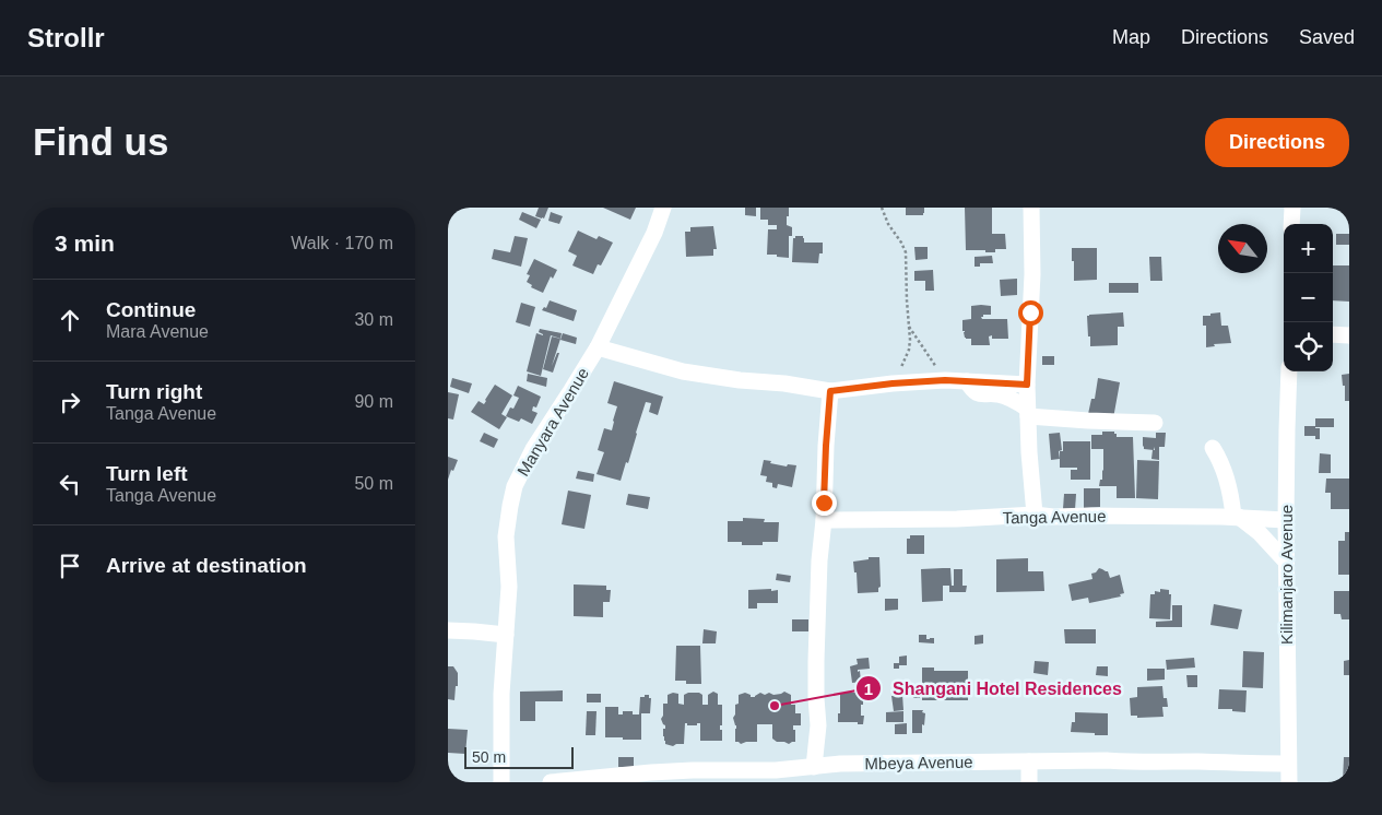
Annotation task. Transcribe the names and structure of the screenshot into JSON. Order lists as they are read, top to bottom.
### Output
{
  "streets": {
    "street": [
      "Manyara Avenue",
      "Tanga Avenue",
      "Kilimanjaro Avenue",
      "Mbeya Avenue"
    ]
  },
  "crossings": [
    ["Tanga Avenue", "Kilimanjaro Avenue"],
    ["Kilimanjaro Avenue", "Mbeya Avenue"]
  ],
  "places": ["Shangani Hotel Residences"],
  "scale_bar": "50 m",
  "north": "top left",
  "page": {
    "header": "Strollr",
    "nav": ["Map", "Directions", "Saved"],
    "buttons": "Directions",
    "title": "Find us",
    "heading": ["3 min", "Walk · 170 m"],
    "map_buttons": ["+", "−"],
    "list": [
      ["Continue", "Mara Avenue", "30 m"],
      ["Turn right", "Tanga Avenue", "90 m"],
      ["Turn left", "Tanga Avenue", "50 m"],
      "Arrive at destination"
    ],
    "scale": "50 m"
  }
}
